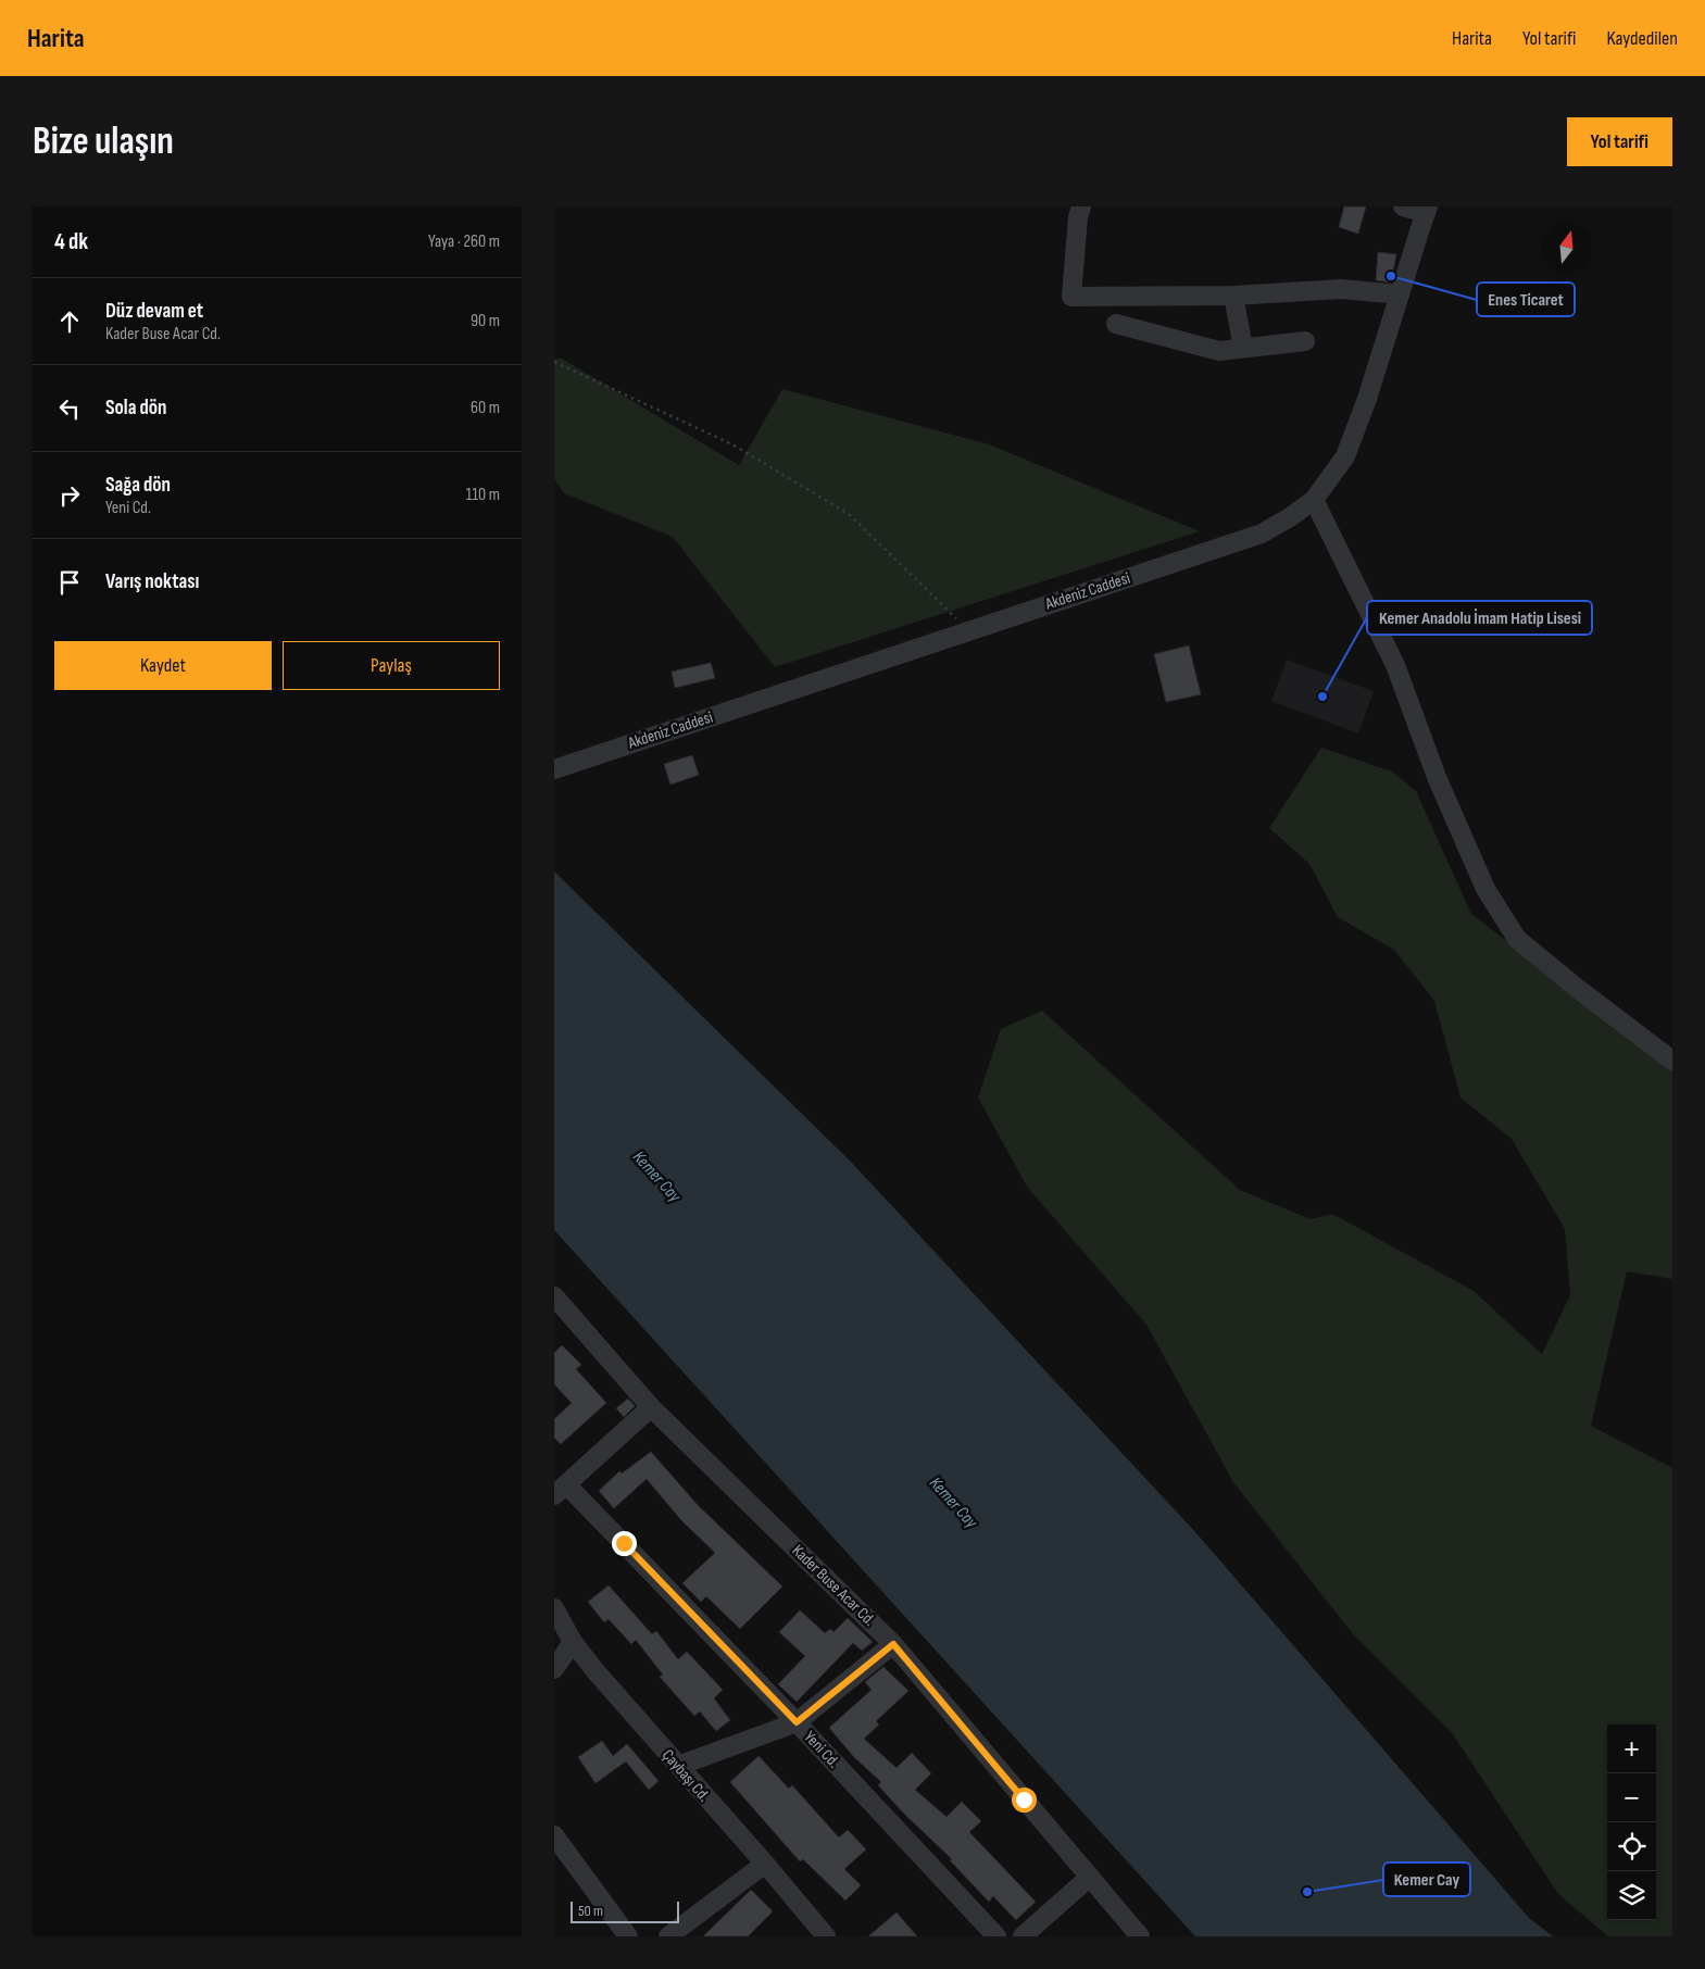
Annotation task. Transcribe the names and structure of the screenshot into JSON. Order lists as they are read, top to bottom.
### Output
{
  "streets": {
    "street": [
      "Akdeniz Caddesi",
      "Kader Buse Acar Cd.",
      "Yeni Cd.",
      "Çaybaşı Cd."
    ]
  },
  "water": ["Kemer Cay"],
  "places": ["Enes Ticaret", "Kemer Anadolu İmam Hatip Lisesi", "Kemer Cay"],
  "scale_bar": "50 m",
  "north": "top",
  "page": {
    "header": "Harita",
    "nav": ["Harita", "Yol tarifi", "Kaydedilen"],
    "buttons": [
      "Yol tarifi",
      ["Kaydet", "Paylaş"]
    ],
    "title": "Bize ulaşın",
    "heading": ["4 dk", "Yaya · 260 m"],
    "list": [
      ["Düz devam et", "Kader Buse Acar Cd.", "90 m"],
      ["Sola dön", "60 m"],
      ["Sağa dön", "Yeni Cd.", "110 m"],
      "Varış noktası"
    ],
    "map_buttons": ["+", "−"],
    "scale": "50 m"
  }
}
